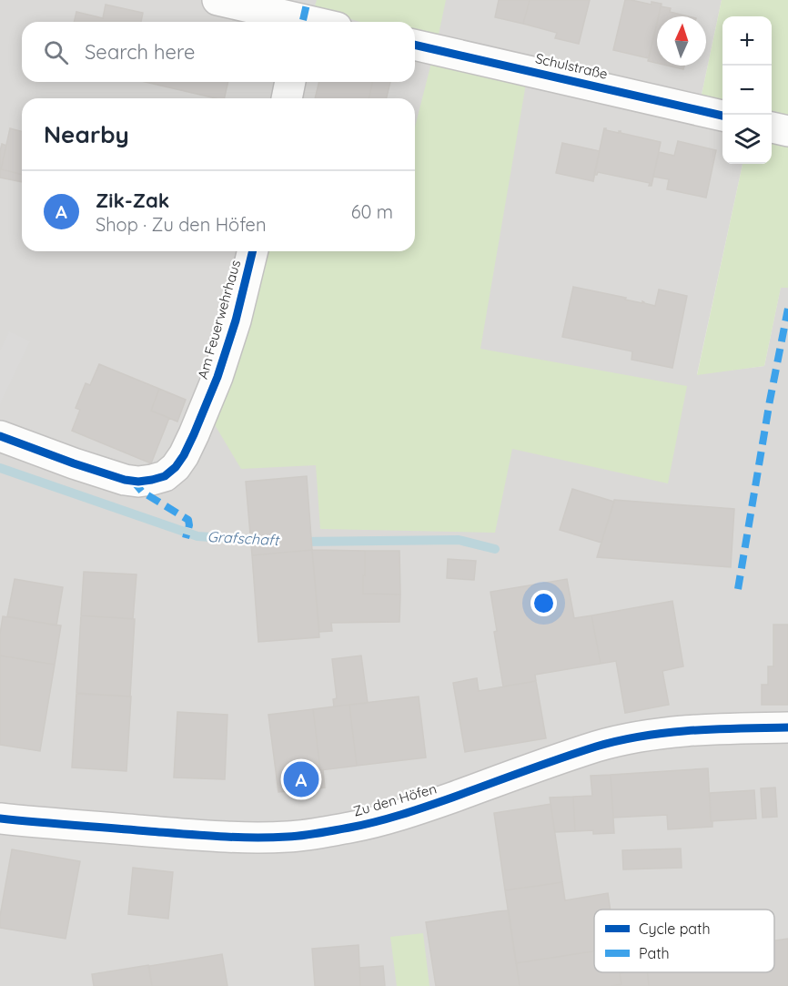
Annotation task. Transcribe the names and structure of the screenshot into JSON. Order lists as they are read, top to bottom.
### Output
{
  "streets": {
    "street": ["Schulstraße", "Am Feuerwehrhaus", "Zu den Höfen"]
  },
  "water": ["Grafschaft"],
  "legend": ["Cycle path", "Path"],
  "north": "top",
  "page": {
    "map_buttons": ["+", "−"],
    "search": "Search here",
    "heading": "Nearby",
    "list": [
      {
        "mark": "A",
        "name": "Zik-Zak",
        "note": "Shop · Zu den Höfen",
        "value": "60 m"
      }
    ],
    "pins": "A"
  }
}
